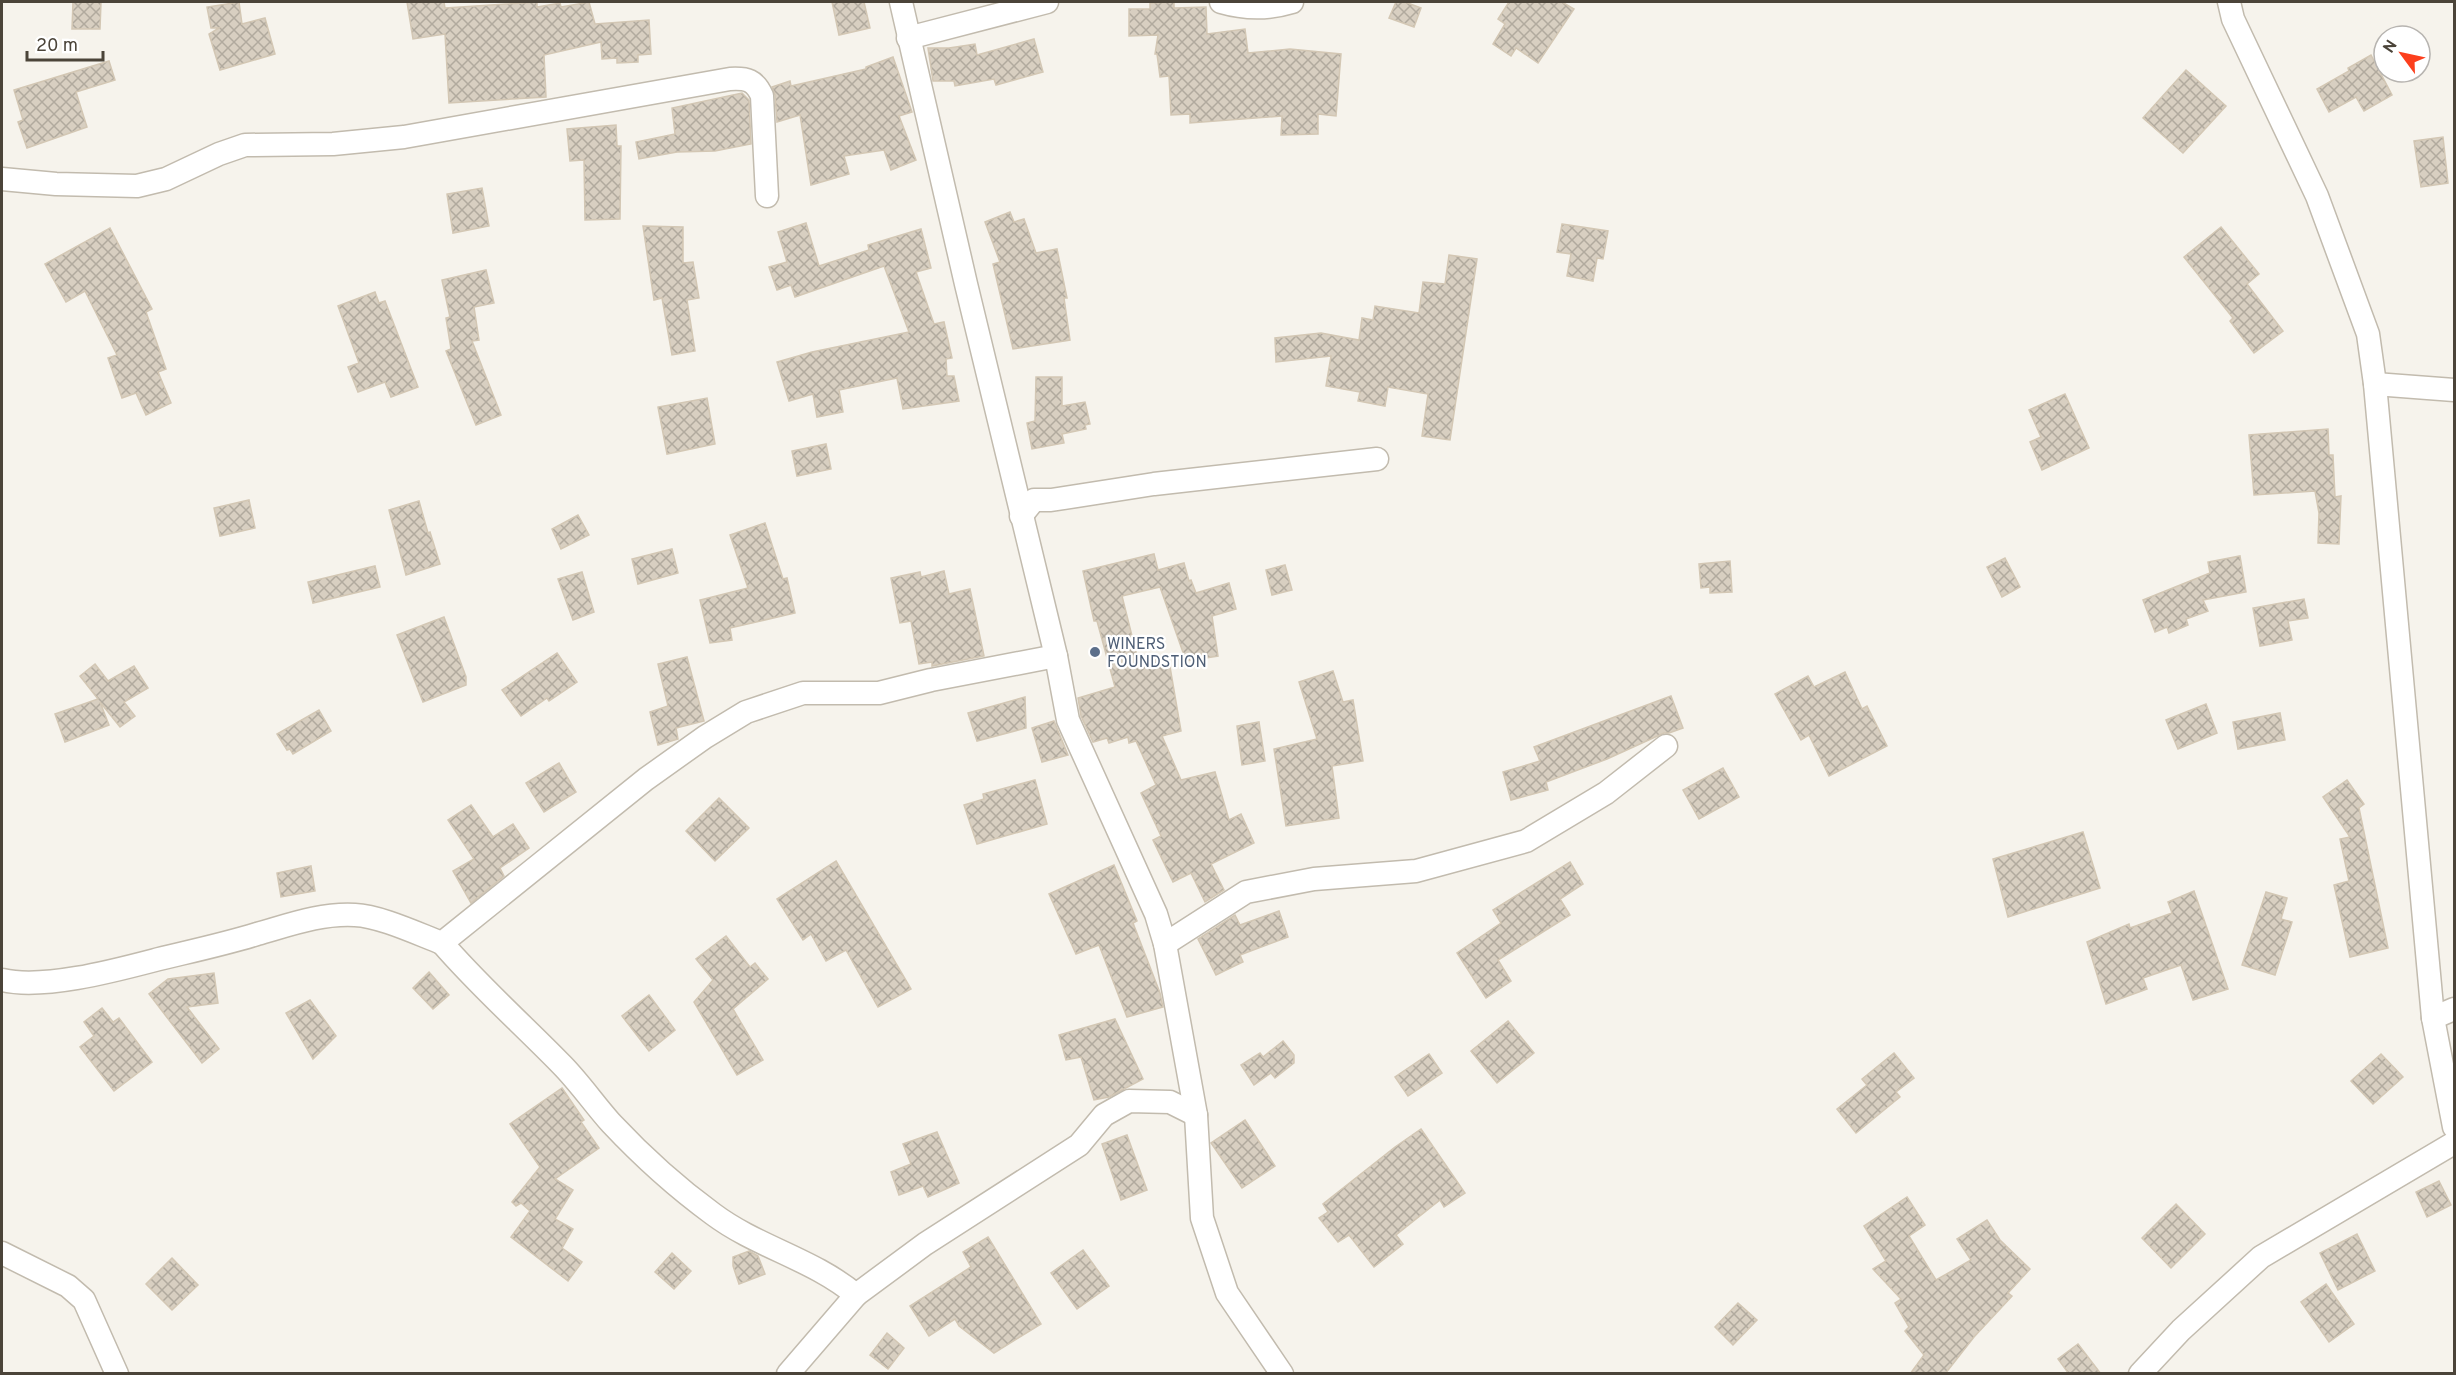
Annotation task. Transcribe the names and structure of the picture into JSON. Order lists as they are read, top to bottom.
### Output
{
  "places": ["WINERS FOUNDSTION"],
  "scale_bar": "20 m",
  "north": "top left"
}
